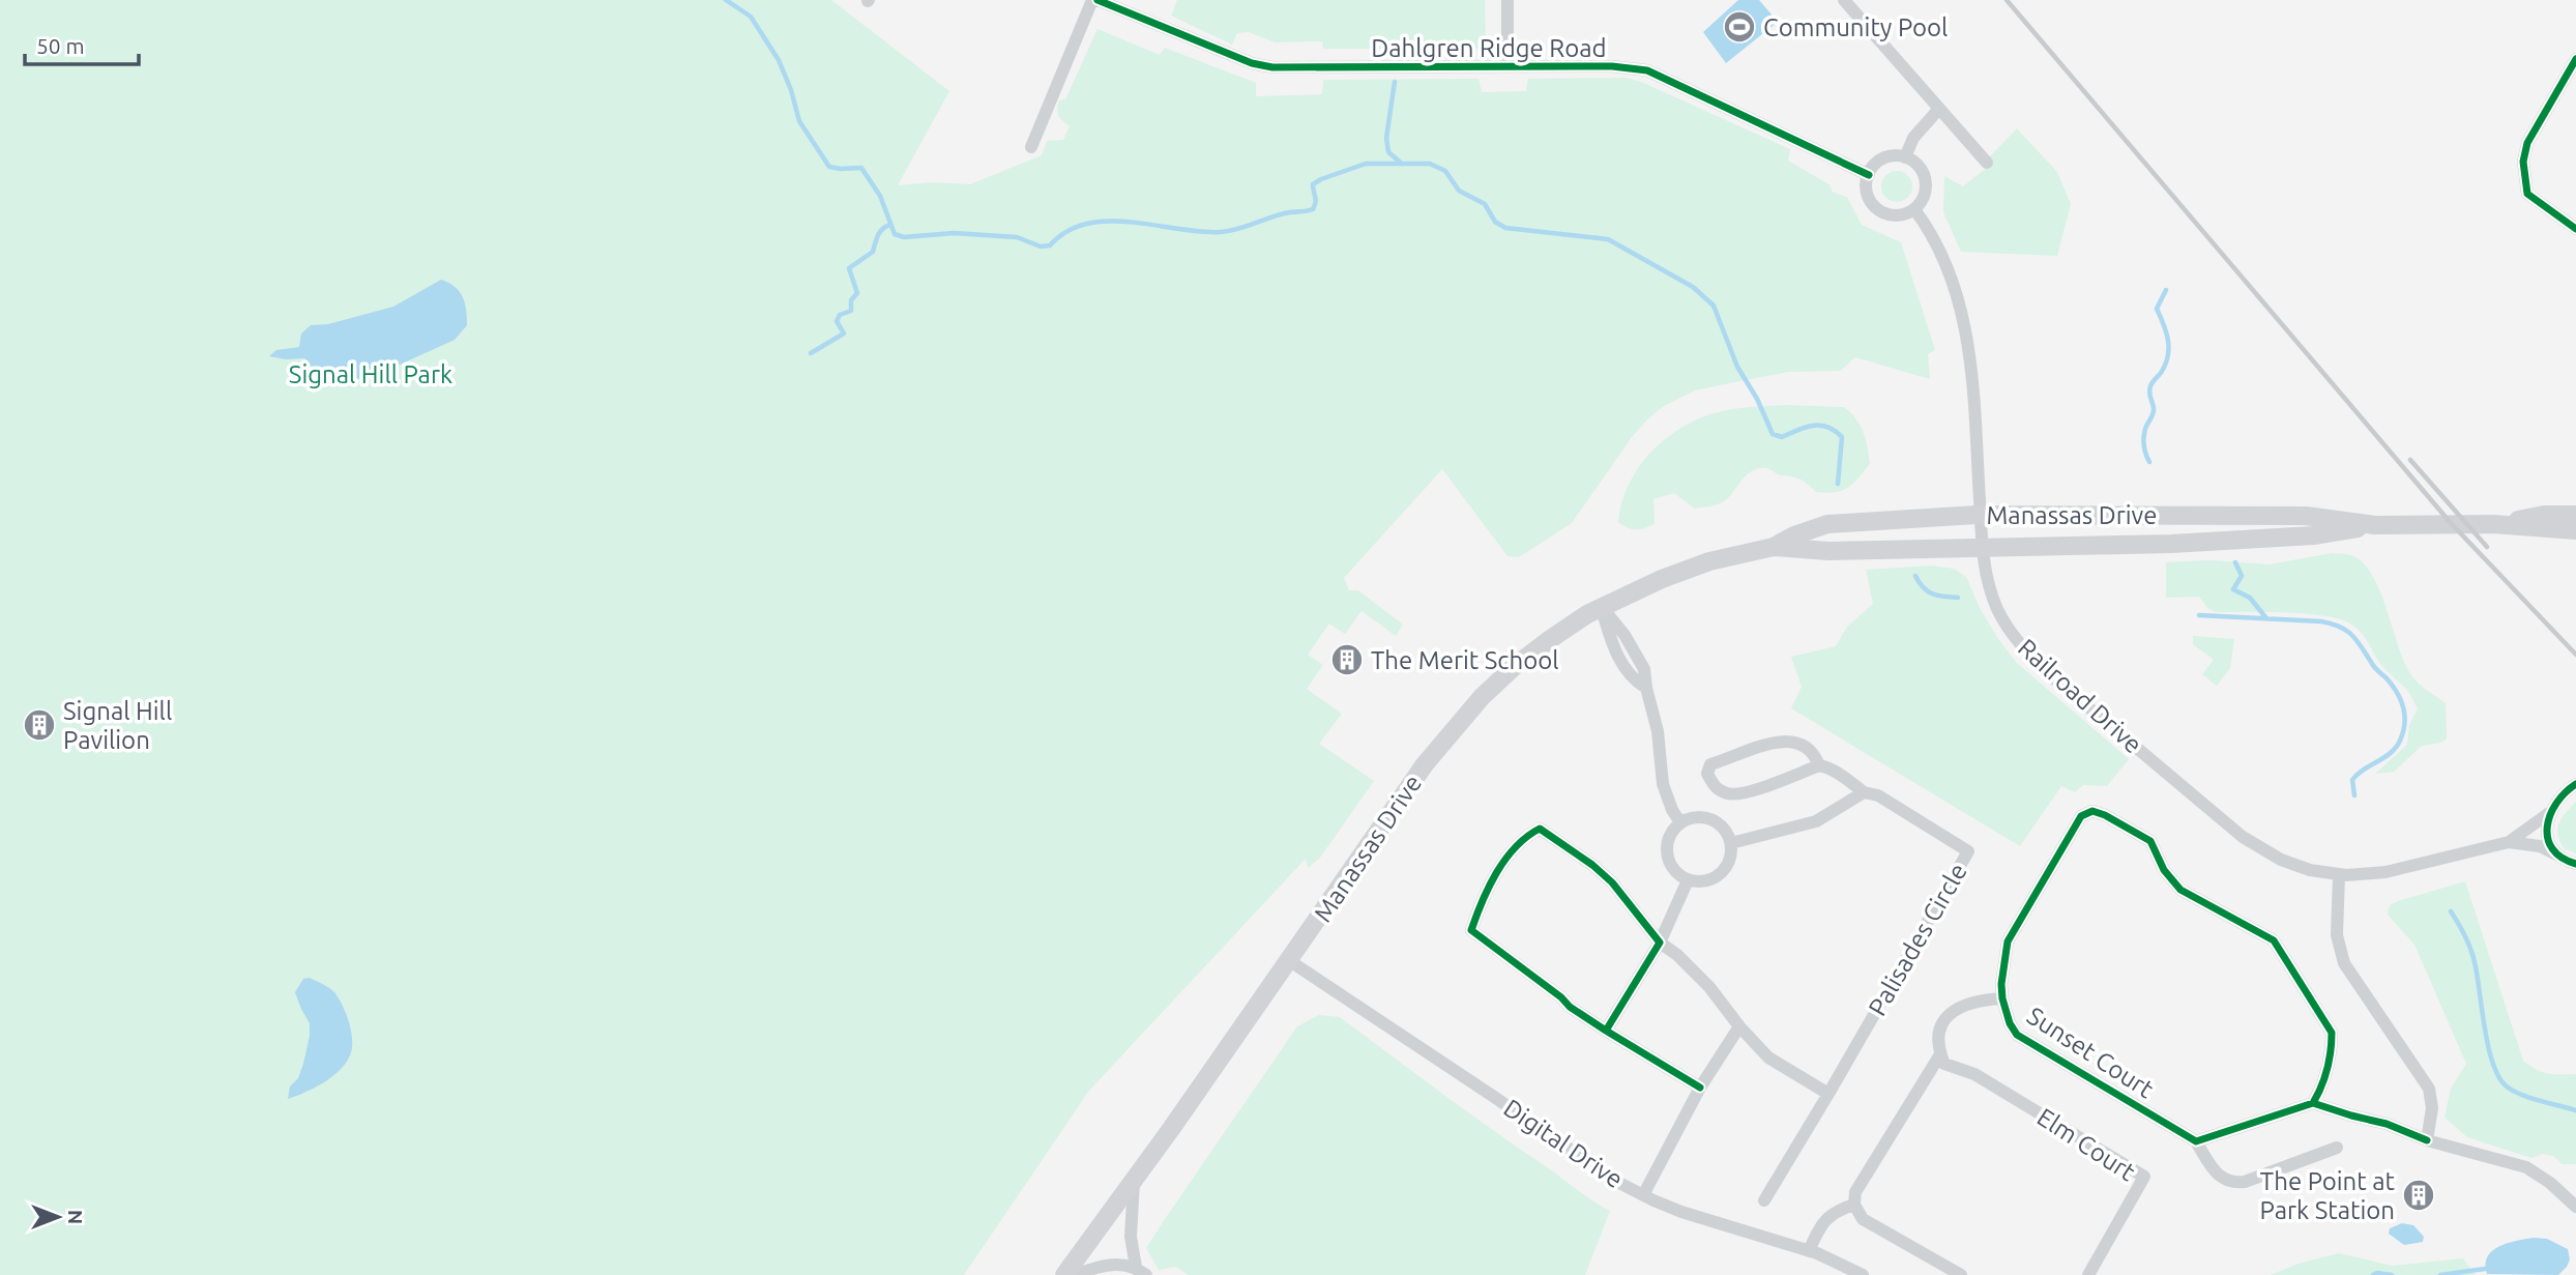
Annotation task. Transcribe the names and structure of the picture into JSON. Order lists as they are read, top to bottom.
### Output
{
  "streets": {
    "main road": ["Manassas Drive"],
    "street": [
      "Dahlgren Ridge Road",
      "Railroad Drive",
      "Palisades Circle",
      "Sunset Court",
      "Digital Drive",
      "Elm Court"
    ]
  },
  "crossings": [
    ["Dahlgren Ridge Road", "Railroad Drive"],
    ["Manassas Drive", "Railroad Drive"],
    ["Manassas Drive", "Digital Drive"]
  ],
  "parks": ["Signal Hill Park"],
  "places": {
    "sports": ["Community Pool"],
    "building": ["The Merit School", "Signal Hill Pavilion", "The Point at Park Station"]
  },
  "scale_bar": "50 m",
  "north": "right"
}
